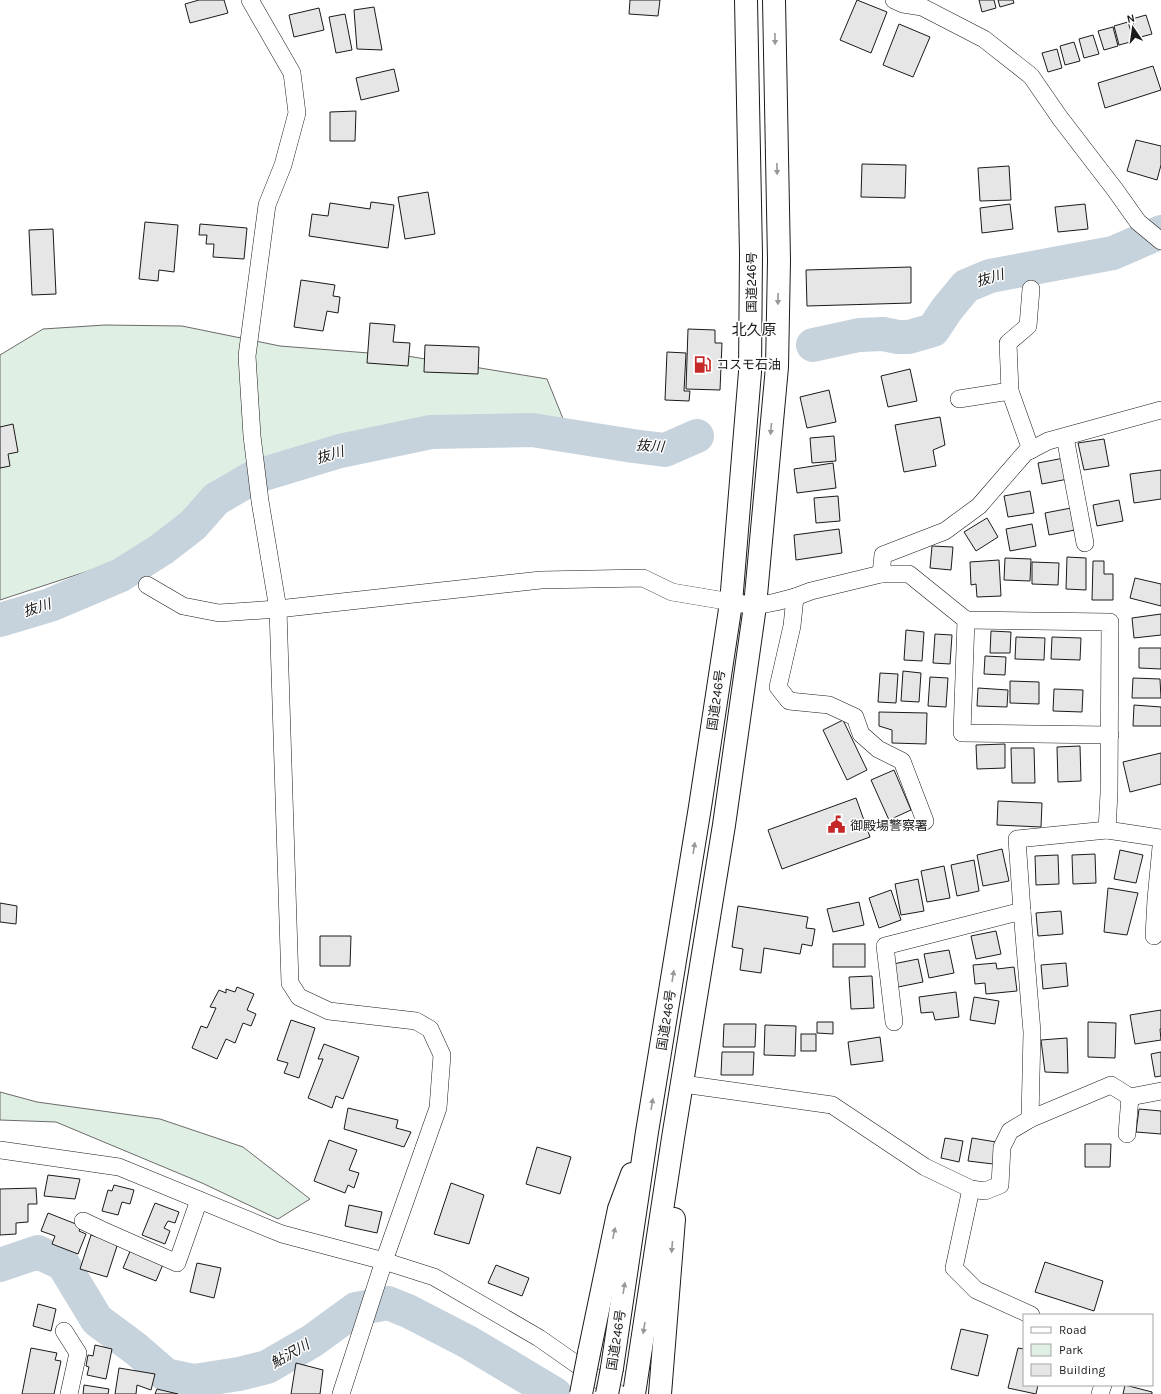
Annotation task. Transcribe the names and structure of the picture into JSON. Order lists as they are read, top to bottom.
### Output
{
  "streets": {
    "highway": ["国道246号"]
  },
  "districts": ["北久原"],
  "water": ["抜川", "鮎沢川"],
  "places": {
    "fuel station": ["コスモ石油"],
    "public building": ["御殿場警察署"]
  },
  "legend": ["Road", "Park", "Building"],
  "north": "top"
}
